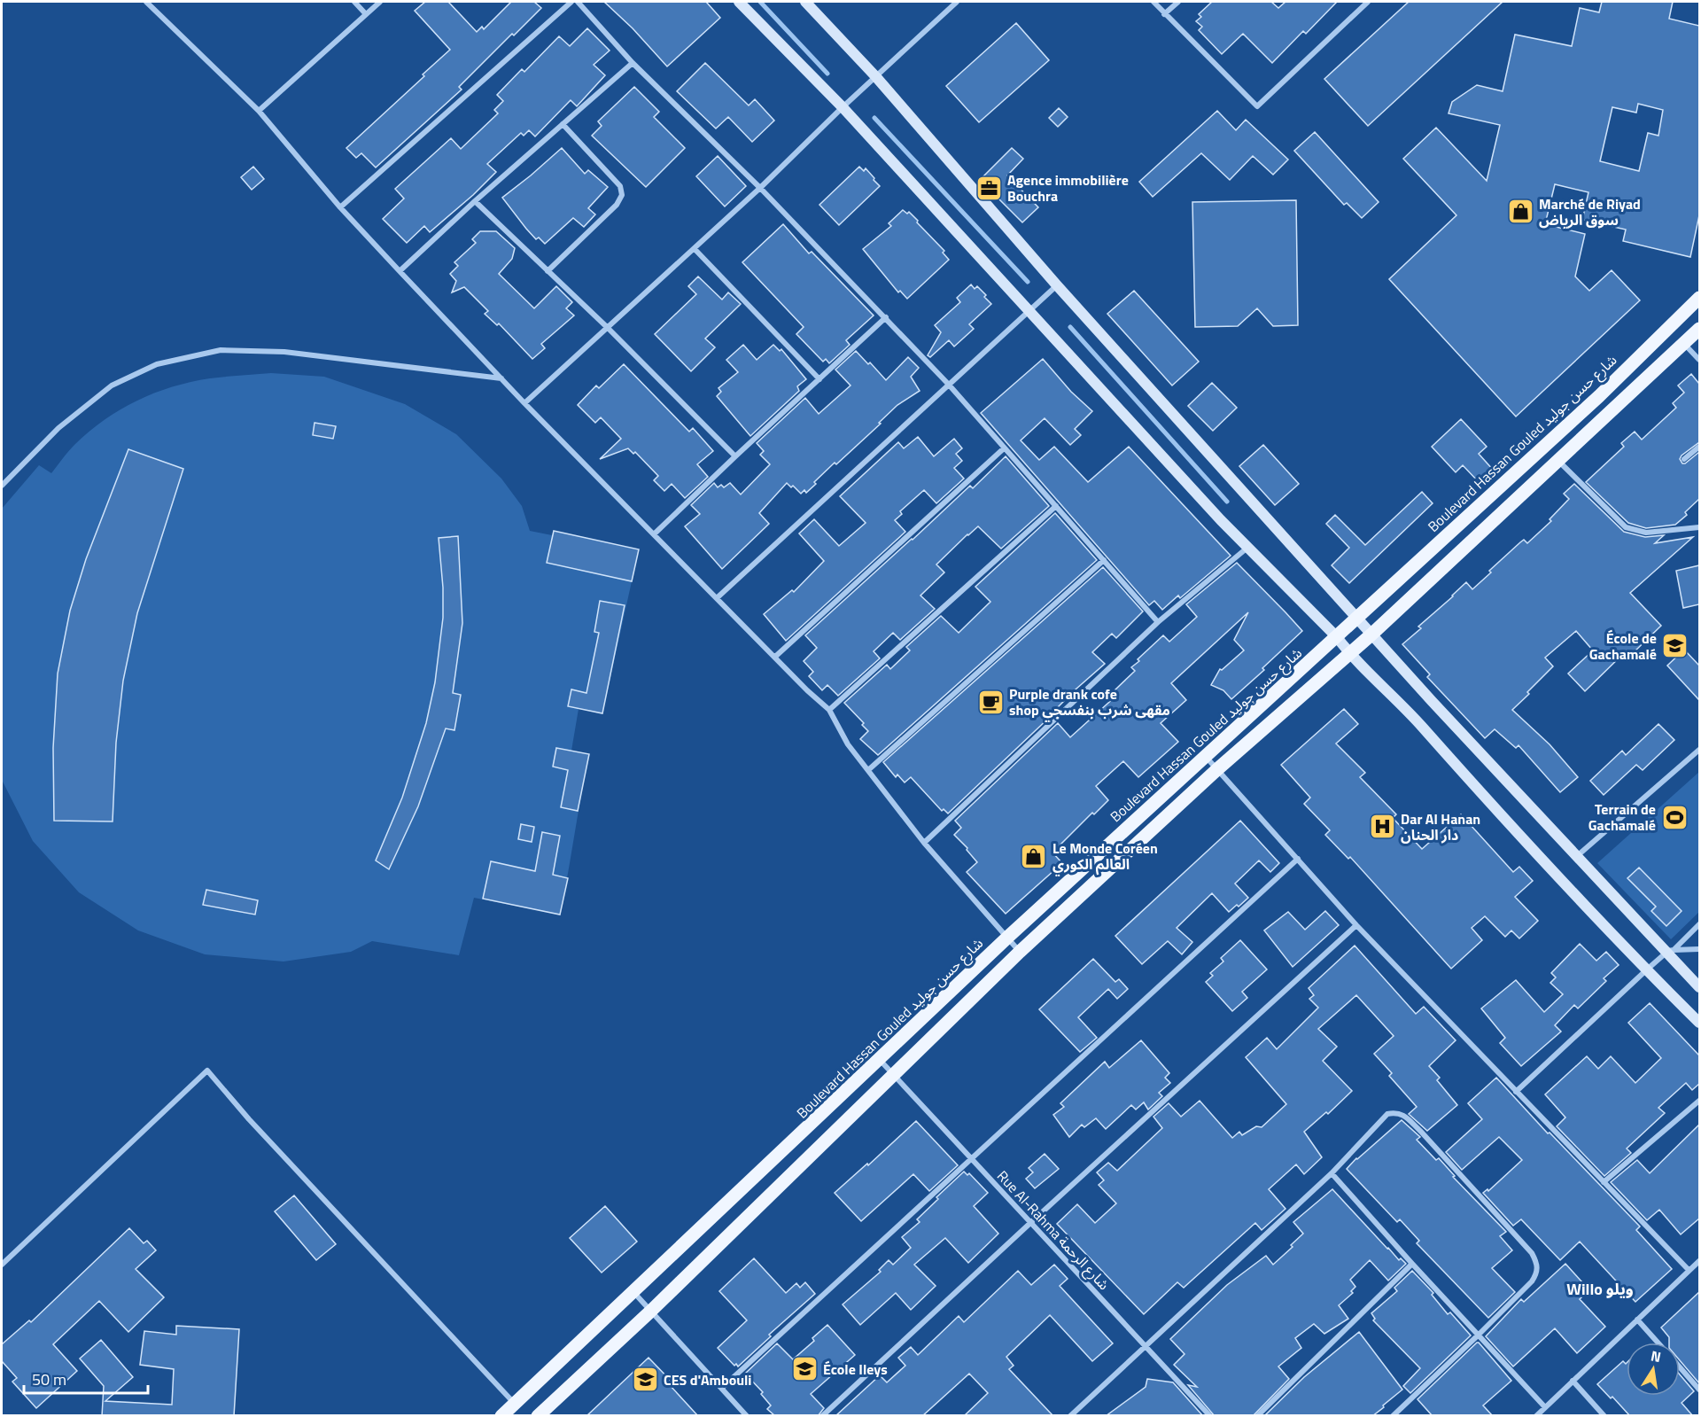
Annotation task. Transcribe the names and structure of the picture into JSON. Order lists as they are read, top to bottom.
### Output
{
  "streets": {
    "main road": ["Boulevard Hassan Gouled شارع حسن جوليد"],
    "street": ["Rue Al-Rahma شارع الرحمة"]
  },
  "crossings": [
    ["Boulevard Hassan Gouled شارع حسن جوليد", "Rue Al-Rahma شارع الرحمة"]
  ],
  "districts": ["Willo ويلو"],
  "places": {
    "office": ["Agence immobilière Bouchra"],
    "shop": ["Marché de Riyad سوق الرياض", "Le Monde Coréen العالم الكوري"],
    "school or university": ["École de Gachamalé", "École Ileys", "CES d'Ambouli"],
    "cafe": ["Purple drank cofe shop مقهى شرب بنفسجي"],
    "sports": ["Terrain de Gachamalé"],
    "hospital": ["Dar Al Hanan دار الحنان"]
  },
  "scale_bar": "50 m",
  "north": "top"
}
